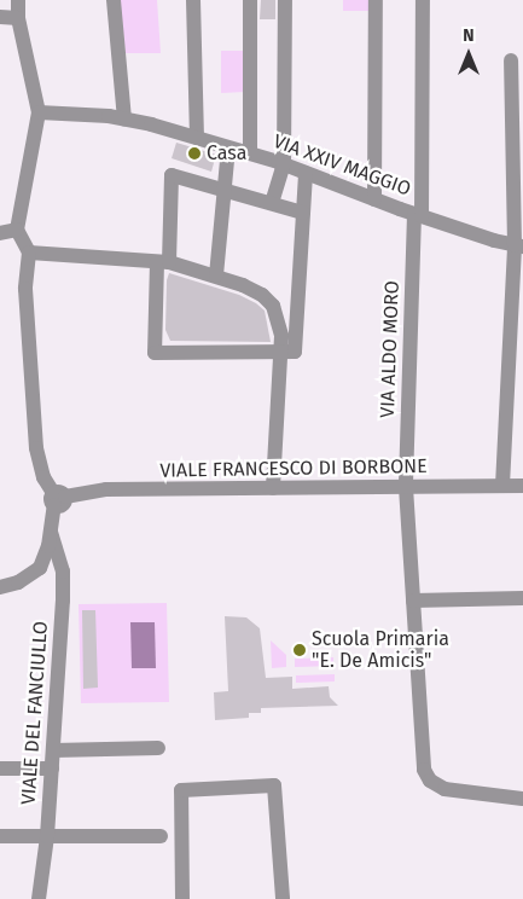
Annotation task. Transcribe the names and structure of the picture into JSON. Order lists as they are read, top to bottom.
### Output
{
  "streets": {
    "street": [
      "VIA XXIV MAGGIO",
      "VIA ALDO MORO",
      "VIALE FRANCESCO DI BORBONE",
      "VIALE DEL FANCIULLO"
    ]
  },
  "crossings": [
    ["VIA XXIV MAGGIO", "VIA ALDO MORO"],
    ["VIA ALDO MORO", "VIALE FRANCESCO DI BORBONE"]
  ],
  "places": ["Casa", "Scuola Primaria \"E. De Amicis\""],
  "north": "top"
}
